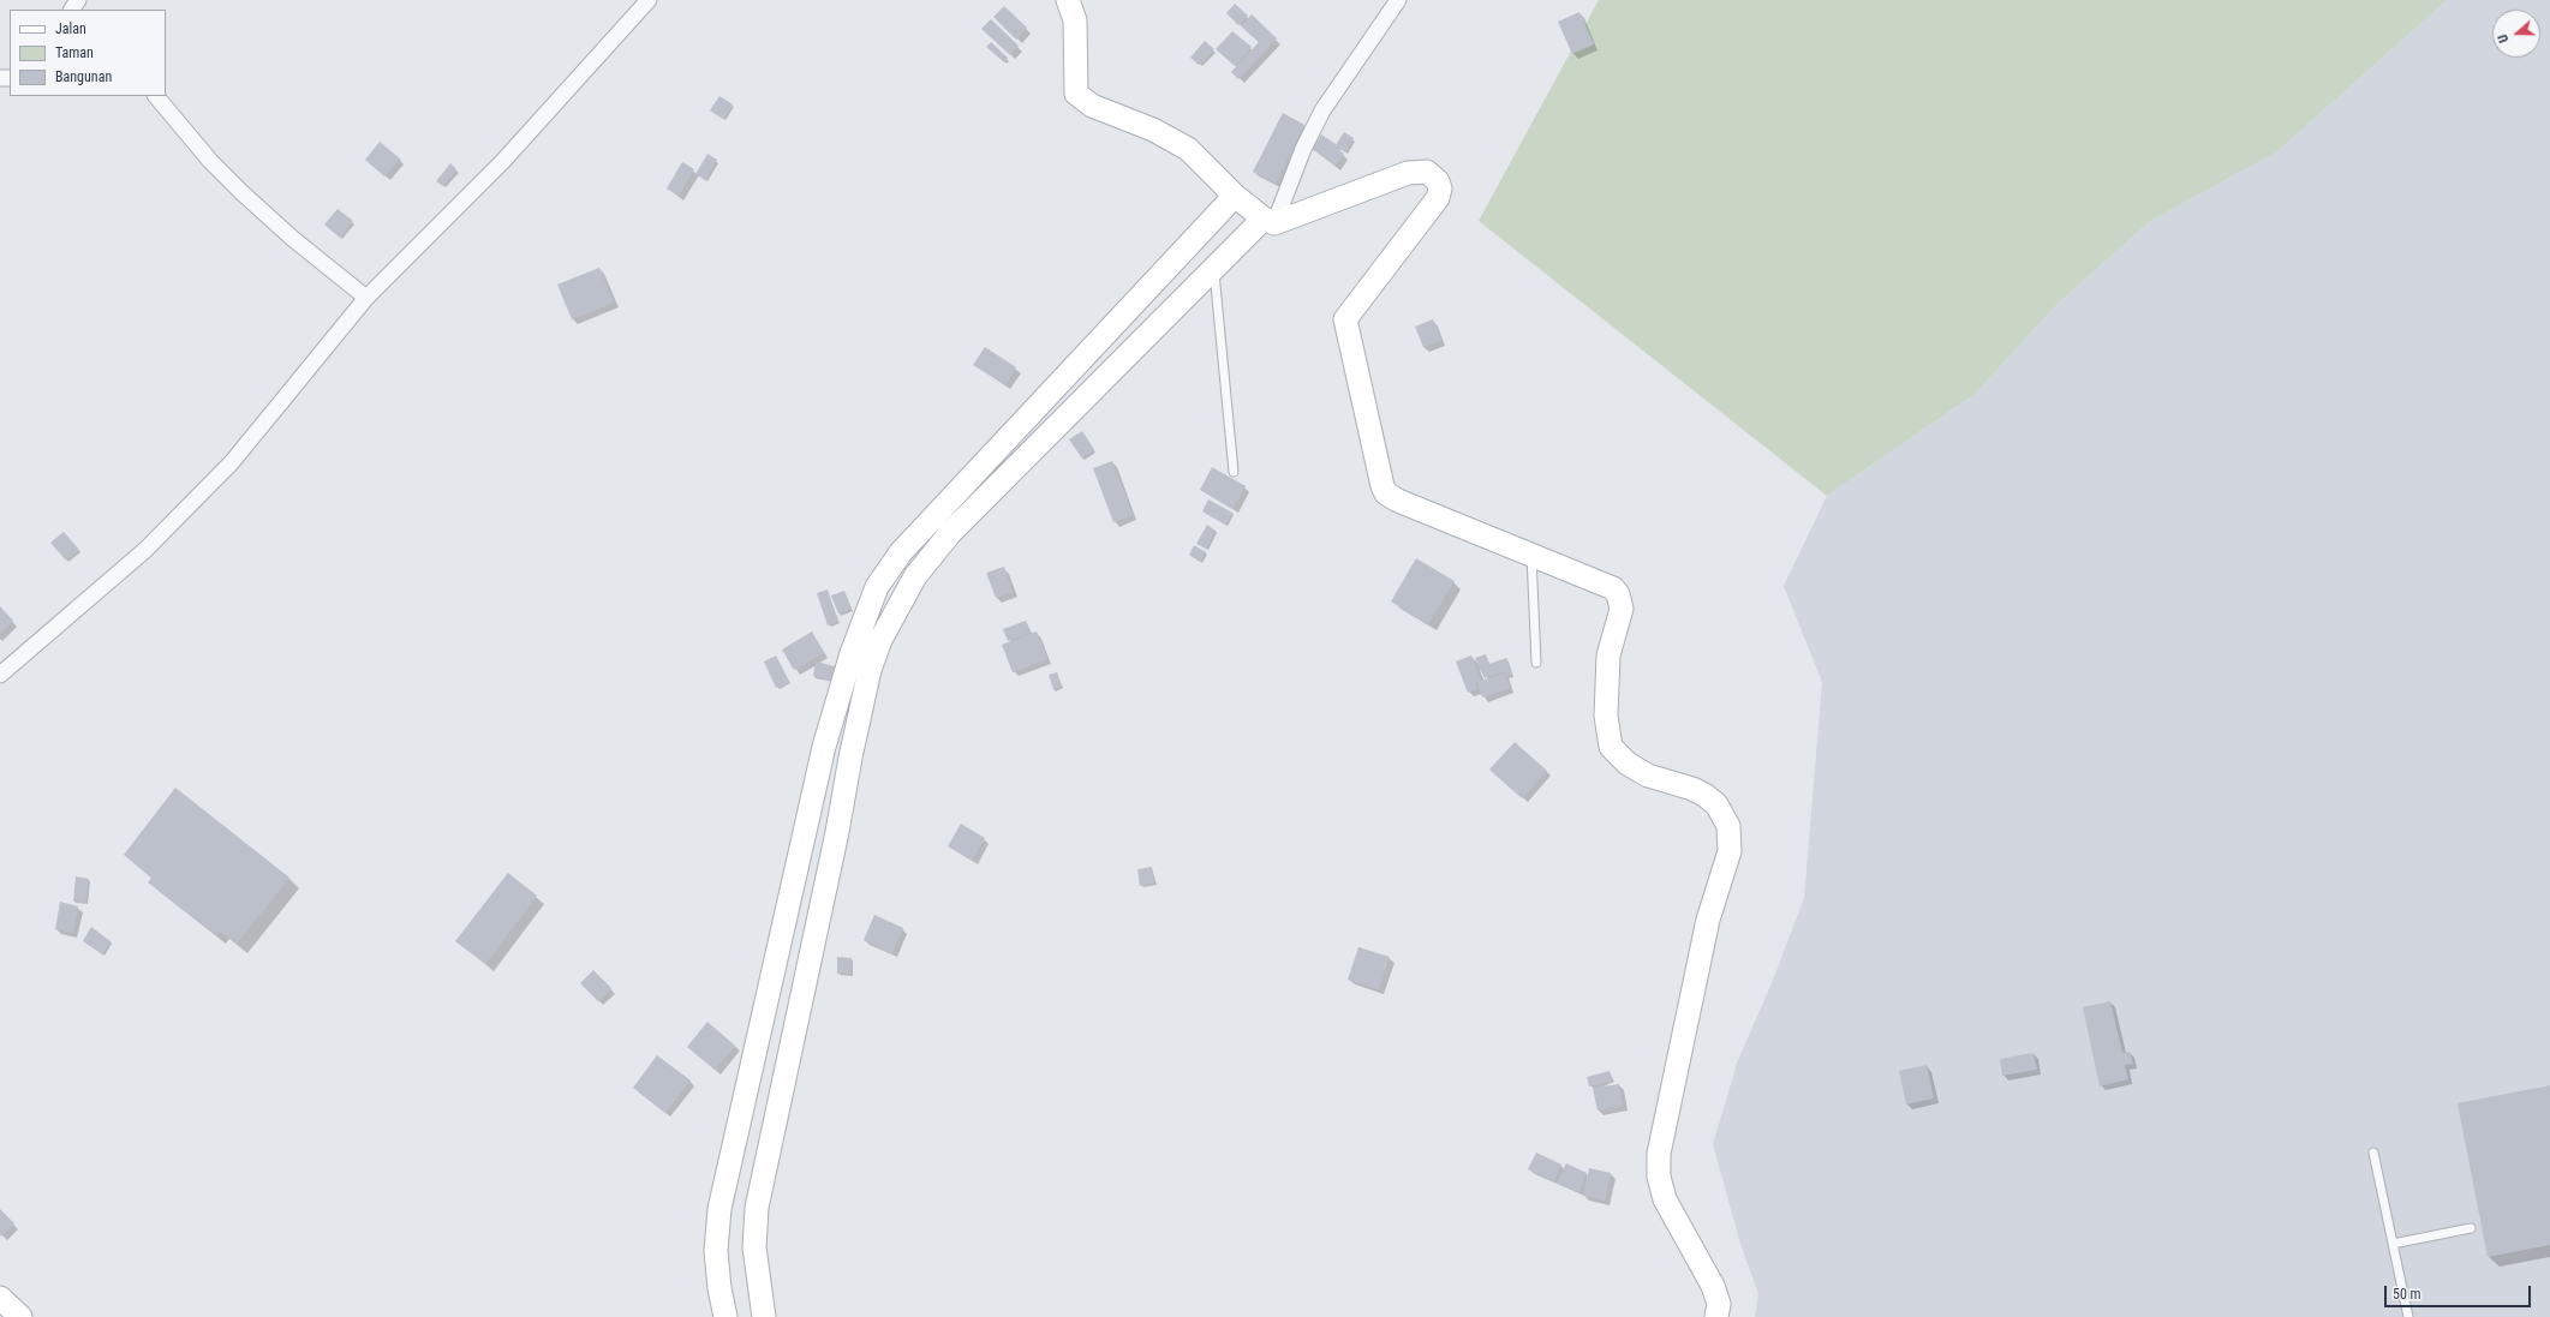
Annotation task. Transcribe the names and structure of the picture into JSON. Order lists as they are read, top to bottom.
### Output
{
  "legend": ["Jalan", "Taman", "Bangunan"],
  "scale_bar": "50 m",
  "north": "left"
}
